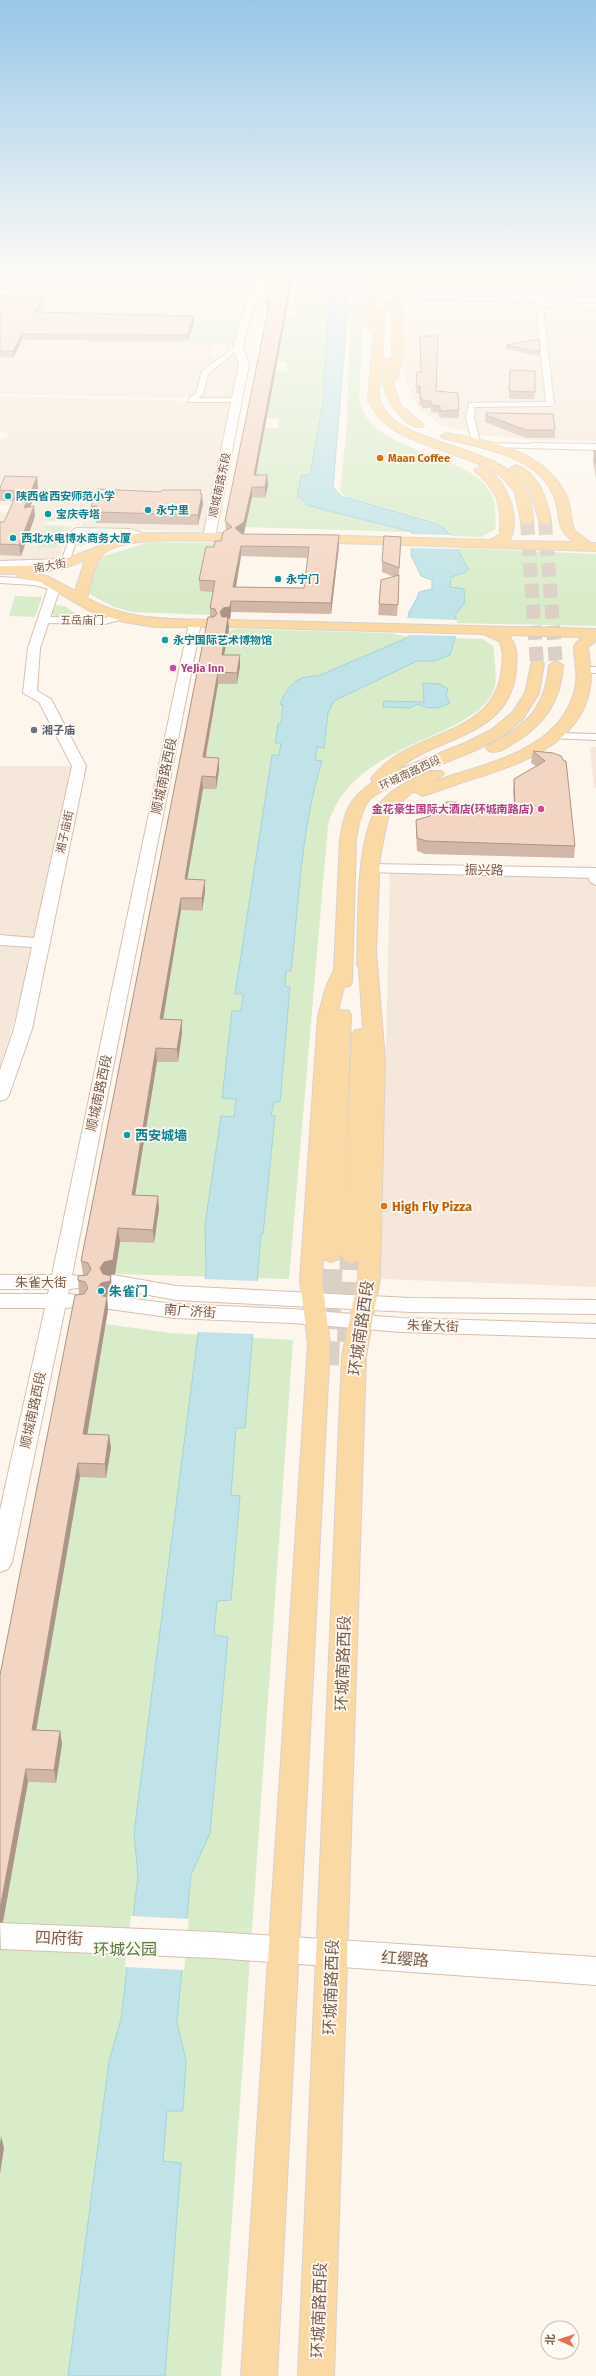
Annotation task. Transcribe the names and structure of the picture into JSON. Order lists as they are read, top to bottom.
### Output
{
  "streets": {
    "main road": ["南大街", "环城南路西段"],
    "street": [
      "顺城南路东段",
      "五岳庙门",
      "顺城南路西段",
      "湘子庙街",
      "振兴路",
      "朱雀大街",
      "南广济街",
      "四府街",
      "红缨路"
    ]
  },
  "crossings": [
    ["顺城南路东段", "南大街"],
    ["南大街", "五岳庙门"],
    ["南大街", "顺城南路西段"],
    ["南大街", "湘子庙街"],
    ["五岳庙门", "湘子庙街"],
    ["环城南路西段", "振兴路"],
    ["环城南路西段", "朱雀大街"],
    ["环城南路西段", "红缨路"],
    ["顺城南路西段", "朱雀大街"],
    ["朱雀大街", "南广济街"],
    ["四府街", "红缨路"]
  ],
  "parks": ["环城公园"],
  "places": [
    "Maan Coffee",
    "陕西省西安师范小学",
    "永宁里",
    "宝庆寺塔",
    "西北水电博水商务大厦",
    "永宁门",
    "永宁国际艺术博物馆",
    "YeJia Inn",
    "湘子庙",
    "金花豪生国际大酒店(环城南路店)",
    "西安城墙",
    "High Fly Pizza",
    "朱雀门"
  ],
  "north": "left"
}
